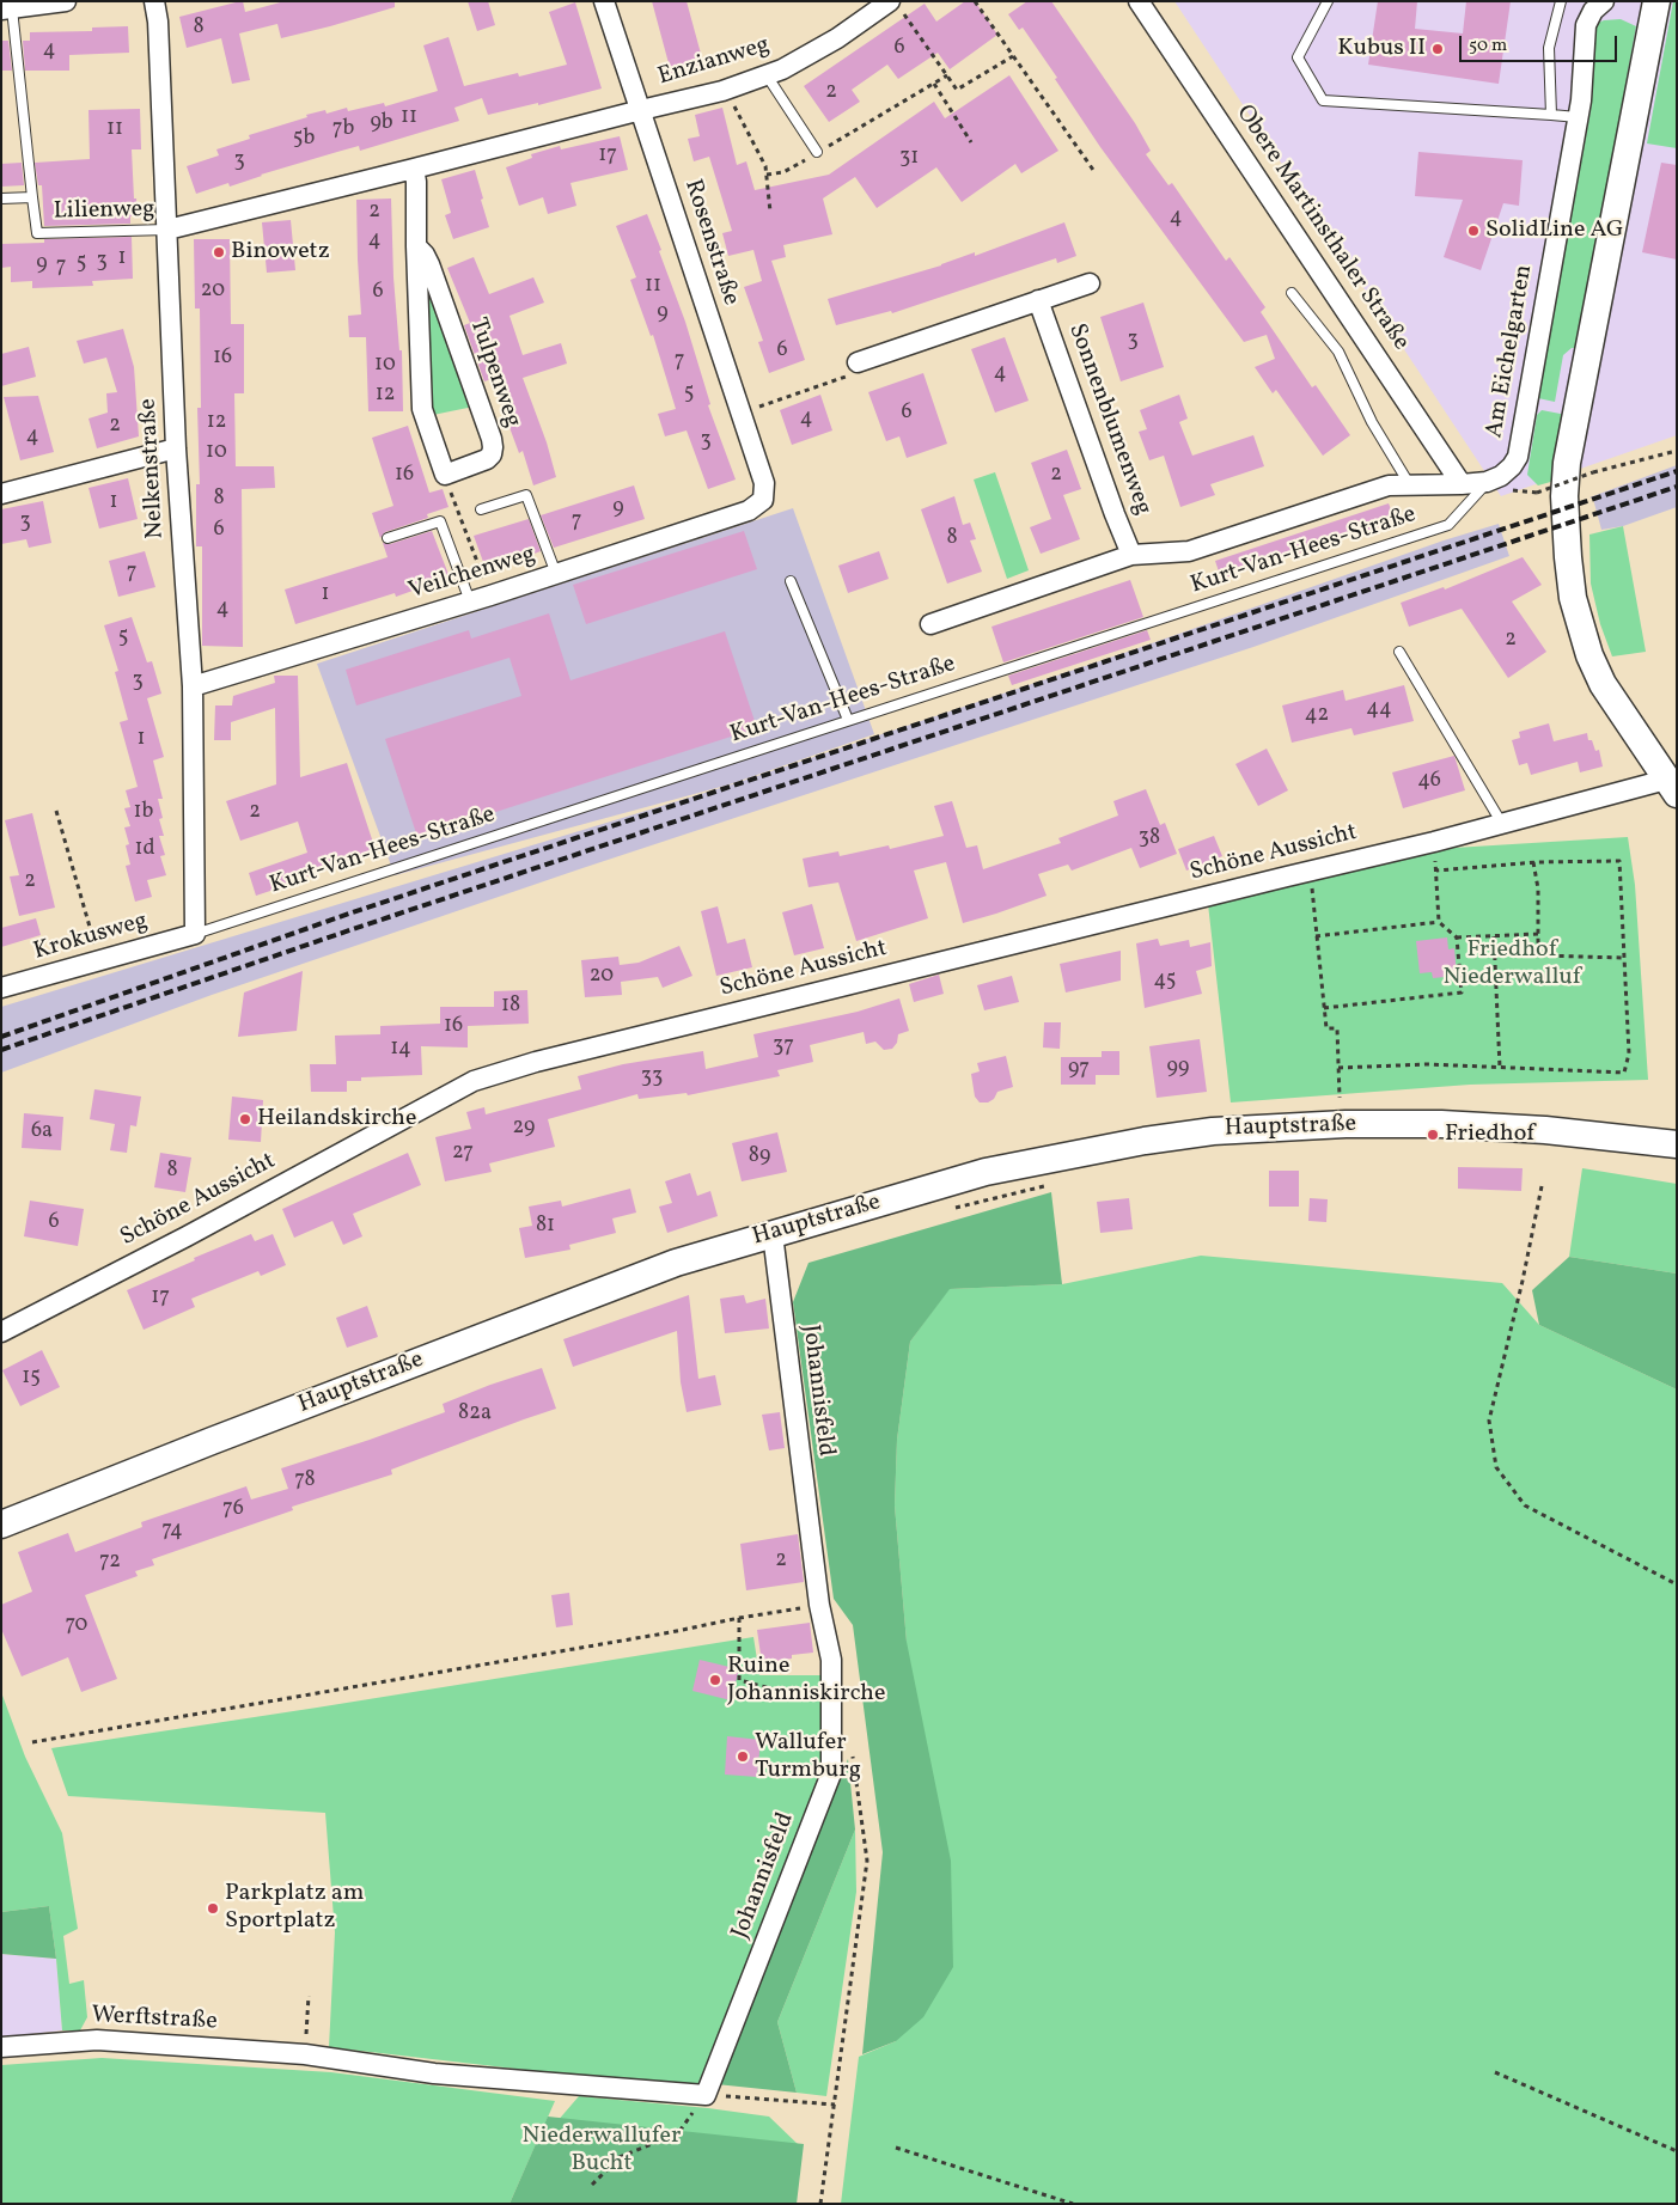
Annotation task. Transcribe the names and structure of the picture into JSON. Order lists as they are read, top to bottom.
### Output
{
  "streets": {
    "street": [
      "Enzianweg",
      "Obere Martinsthaler Straße",
      "Rosenstraße",
      "Am Eichelgarten",
      "Tulpenweg",
      "Sonnenblumenweg",
      "Nelkenstraße",
      "Veilchenweg",
      "Schöne Aussicht",
      "Krokusweg",
      "Hauptstraße",
      "Johannisfeld",
      "Werftstraße"
    ],
    "lane": ["Lilienweg", "Kurt-Van-Hees-Straße"]
  },
  "crossings": [
    ["Enzianweg", "Rosenstraße"],
    ["Lilienweg", "Nelkenstraße"],
    ["Rosenstraße", "Veilchenweg"],
    ["Am Eichelgarten", "Kurt-Van-Hees-Straße"],
    ["Nelkenstraße", "Kurt-Van-Hees-Straße"],
    ["Nelkenstraße", "Veilchenweg"],
    ["Nelkenstraße", "Krokusweg"],
    ["Kurt-Van-Hees-Straße", "Krokusweg"],
    ["Hauptstraße", "Johannisfeld"]
  ],
  "parks": ["Friedhof Niederwalluf", "Niederwallufer Bucht"],
  "places": [
    "Kubus II",
    "SolidLine AG",
    "Binowetz",
    "Heilandskirche",
    "Friedhof",
    "Ruine Johanniskirche",
    "Wallufer Turmburg",
    "Parkplatz am Sportplatz"
  ],
  "house_numbers": [
    "8",
    "6",
    "4",
    "2",
    "11",
    "9b",
    "11",
    "7b",
    "5b",
    "17",
    "31",
    "3",
    "2",
    "4",
    "4",
    "1",
    "3",
    "5",
    "9",
    "7",
    "11",
    "20",
    "6",
    "9",
    "3",
    "6",
    "16",
    "7",
    "10",
    "4",
    "5",
    "12",
    "6",
    "4",
    "12",
    "2",
    "4",
    "3",
    "10",
    "16",
    "2",
    "8",
    "1",
    "9",
    "7",
    "3",
    "6",
    "8",
    "7",
    "1",
    "4",
    "5",
    "2",
    "3",
    "44",
    "42",
    "1",
    "46",
    "1b",
    "2",
    "38",
    "1d",
    "2",
    "20",
    "45",
    "18",
    "16",
    "37",
    "14",
    "99",
    "97",
    "33",
    "29",
    "6a",
    "27",
    "89",
    "8",
    "6",
    "81",
    "17",
    "15",
    "82a",
    "78",
    "76",
    "74",
    "2",
    "72",
    "70"
  ],
  "scale_bar": "50 m"
}
